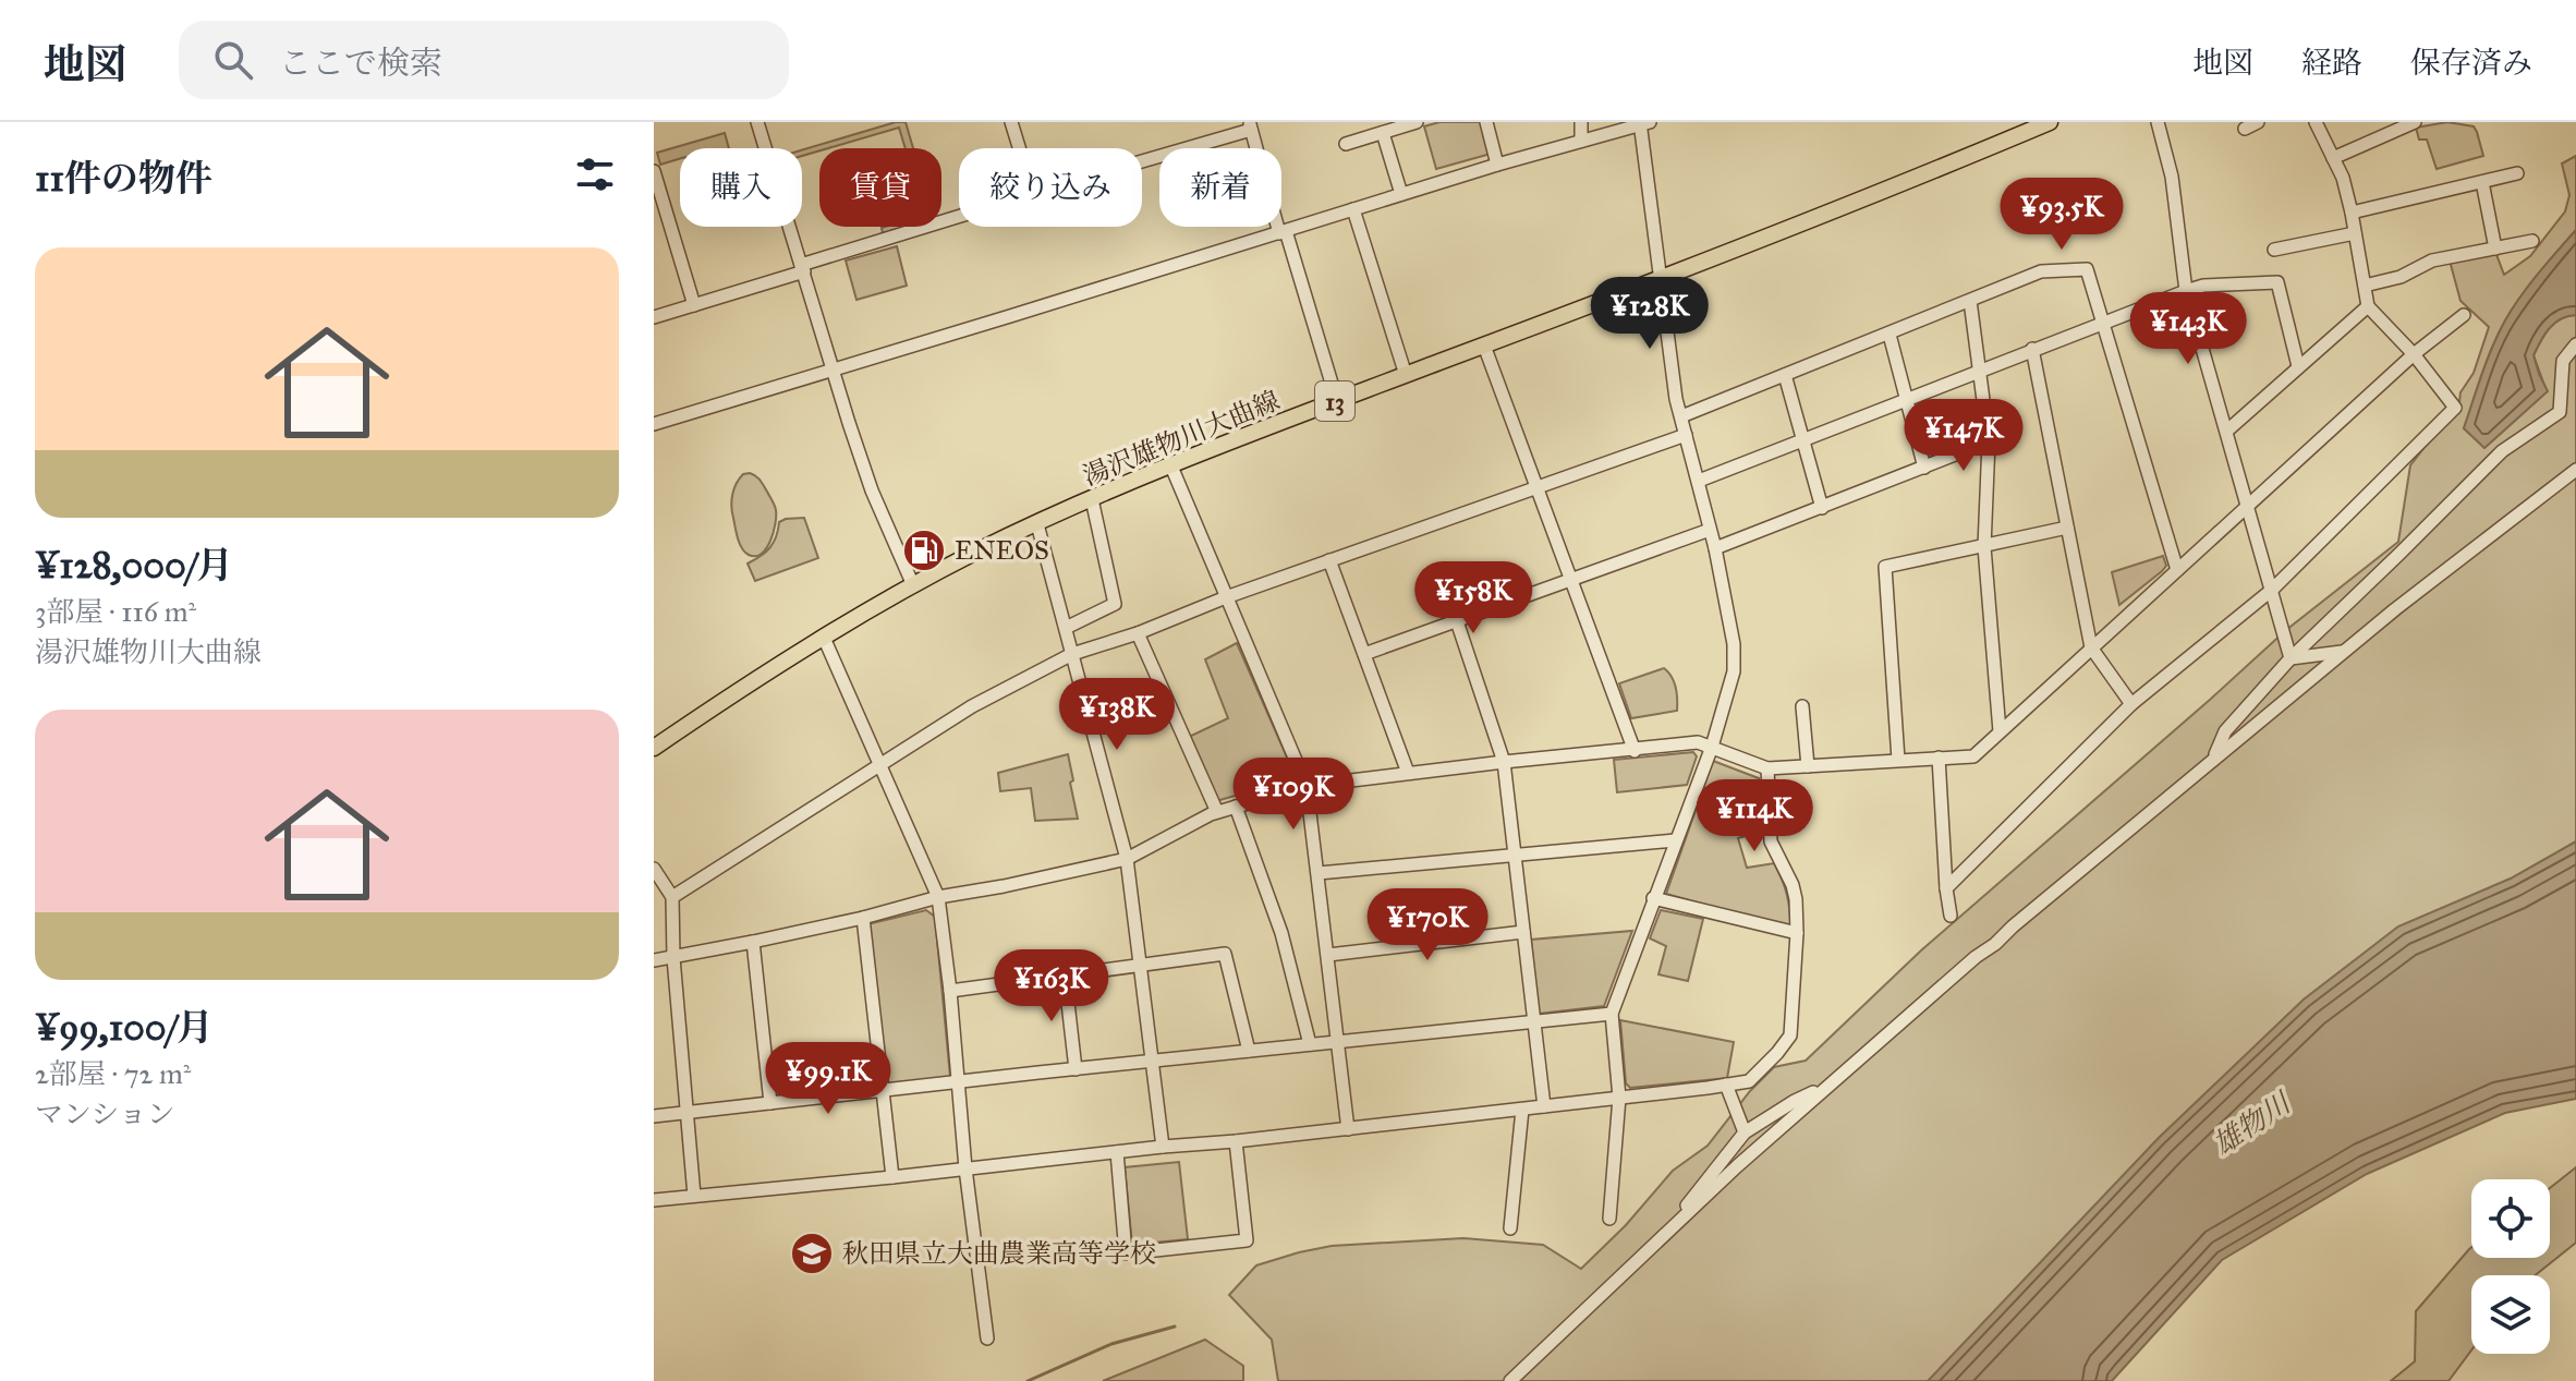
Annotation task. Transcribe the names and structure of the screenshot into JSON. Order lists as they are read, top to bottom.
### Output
{
  "streets": {
    "main road": ["13", "湯沢雄物川大曲線"]
  },
  "water": ["雄物川"],
  "places": {
    "fuel station": ["ENEOS"],
    "school or university": ["秋田県立大曲農業高等学校"]
  },
  "page": {
    "header": "地図",
    "search": "ここで検索",
    "nav": ["地図", "経路", "保存済み"],
    "heading": "11件の物件",
    "chip": [
      "購入",
      "賃貸",
      "絞り込み",
      "新着"
    ],
    "price": [
      "¥93.5K",
      "¥128K",
      "¥143K",
      "¥147K",
      "¥158K",
      "¥138K",
      "¥109K",
      "¥114K",
      "¥170K",
      "¥163K",
      "¥99.1K"
    ],
    "list": [
      {
        "name": "¥128,000/月",
        "note": "3部屋 · 116 m² · 湯沢雄物川大曲線"
      },
      {
        "name": "¥99,100/月",
        "note": "2部屋 · 72 m² · マンション"
      }
    ]
  }
}
